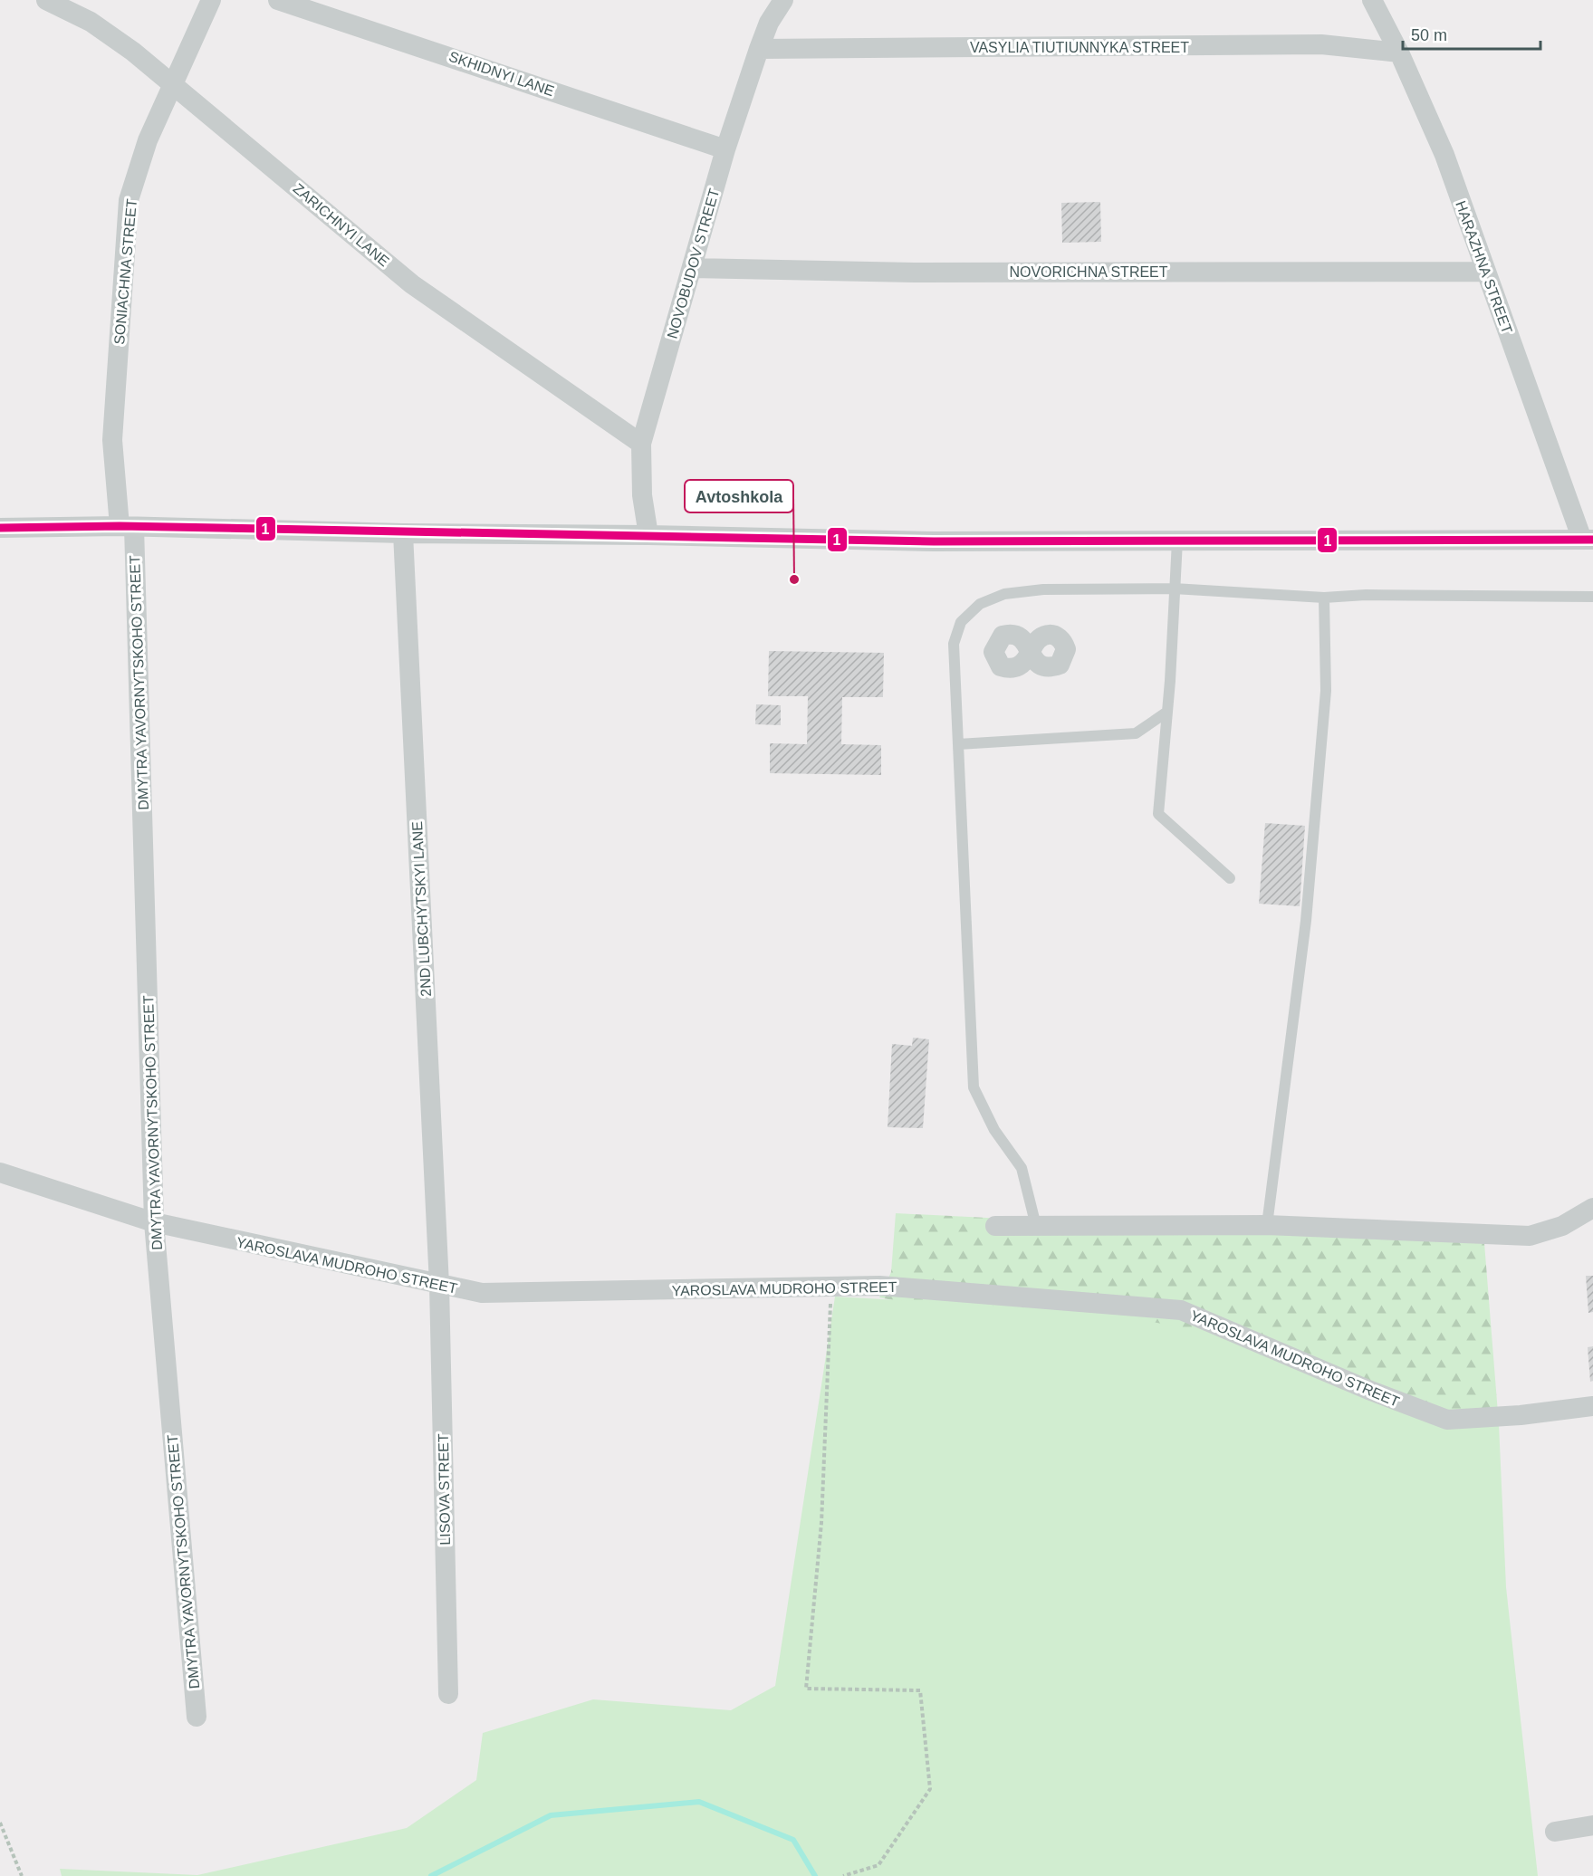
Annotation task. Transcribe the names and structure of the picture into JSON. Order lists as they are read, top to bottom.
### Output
{
  "streets": {
    "street": [
      "VASYLIA TIUTIUNNYKA STREET",
      "SKHIDNYI LANE",
      "ZARICHNYI LANE",
      "NOVOBUDOV STREET",
      "HARAZHNA STREET",
      "SONIACHNA STREET",
      "NOVORICHNA STREET",
      "DMYTRA YAVORNYTSKOHO STREET",
      "2ND LUBCHYTSKYI LANE",
      "YAROSLAVA MUDROHO STREET",
      "LISOVA STREET"
    ]
  },
  "crossings": [
    ["VASYLIA TIUTIUNNYKA STREET", "NOVOBUDOV STREET"],
    ["VASYLIA TIUTIUNNYKA STREET", "HARAZHNA STREET"],
    ["SKHIDNYI LANE", "NOVOBUDOV STREET"],
    ["ZARICHNYI LANE", "NOVOBUDOV STREET"],
    ["ZARICHNYI LANE", "SONIACHNA STREET"],
    ["NOVOBUDOV STREET", "NOVORICHNA STREET"],
    ["HARAZHNA STREET", "NOVORICHNA STREET"],
    ["SONIACHNA STREET", "DMYTRA YAVORNYTSKOHO STREET"],
    ["DMYTRA YAVORNYTSKOHO STREET", "YAROSLAVA MUDROHO STREET"],
    ["2ND LUBCHYTSKYI LANE", "YAROSLAVA MUDROHO STREET"],
    ["2ND LUBCHYTSKYI LANE", "LISOVA STREET"],
    ["YAROSLAVA MUDROHO STREET", "LISOVA STREET"]
  ],
  "places": ["Avtoshkola"],
  "lines": ["transit line 1"],
  "scale_bar": "50 m"
}
